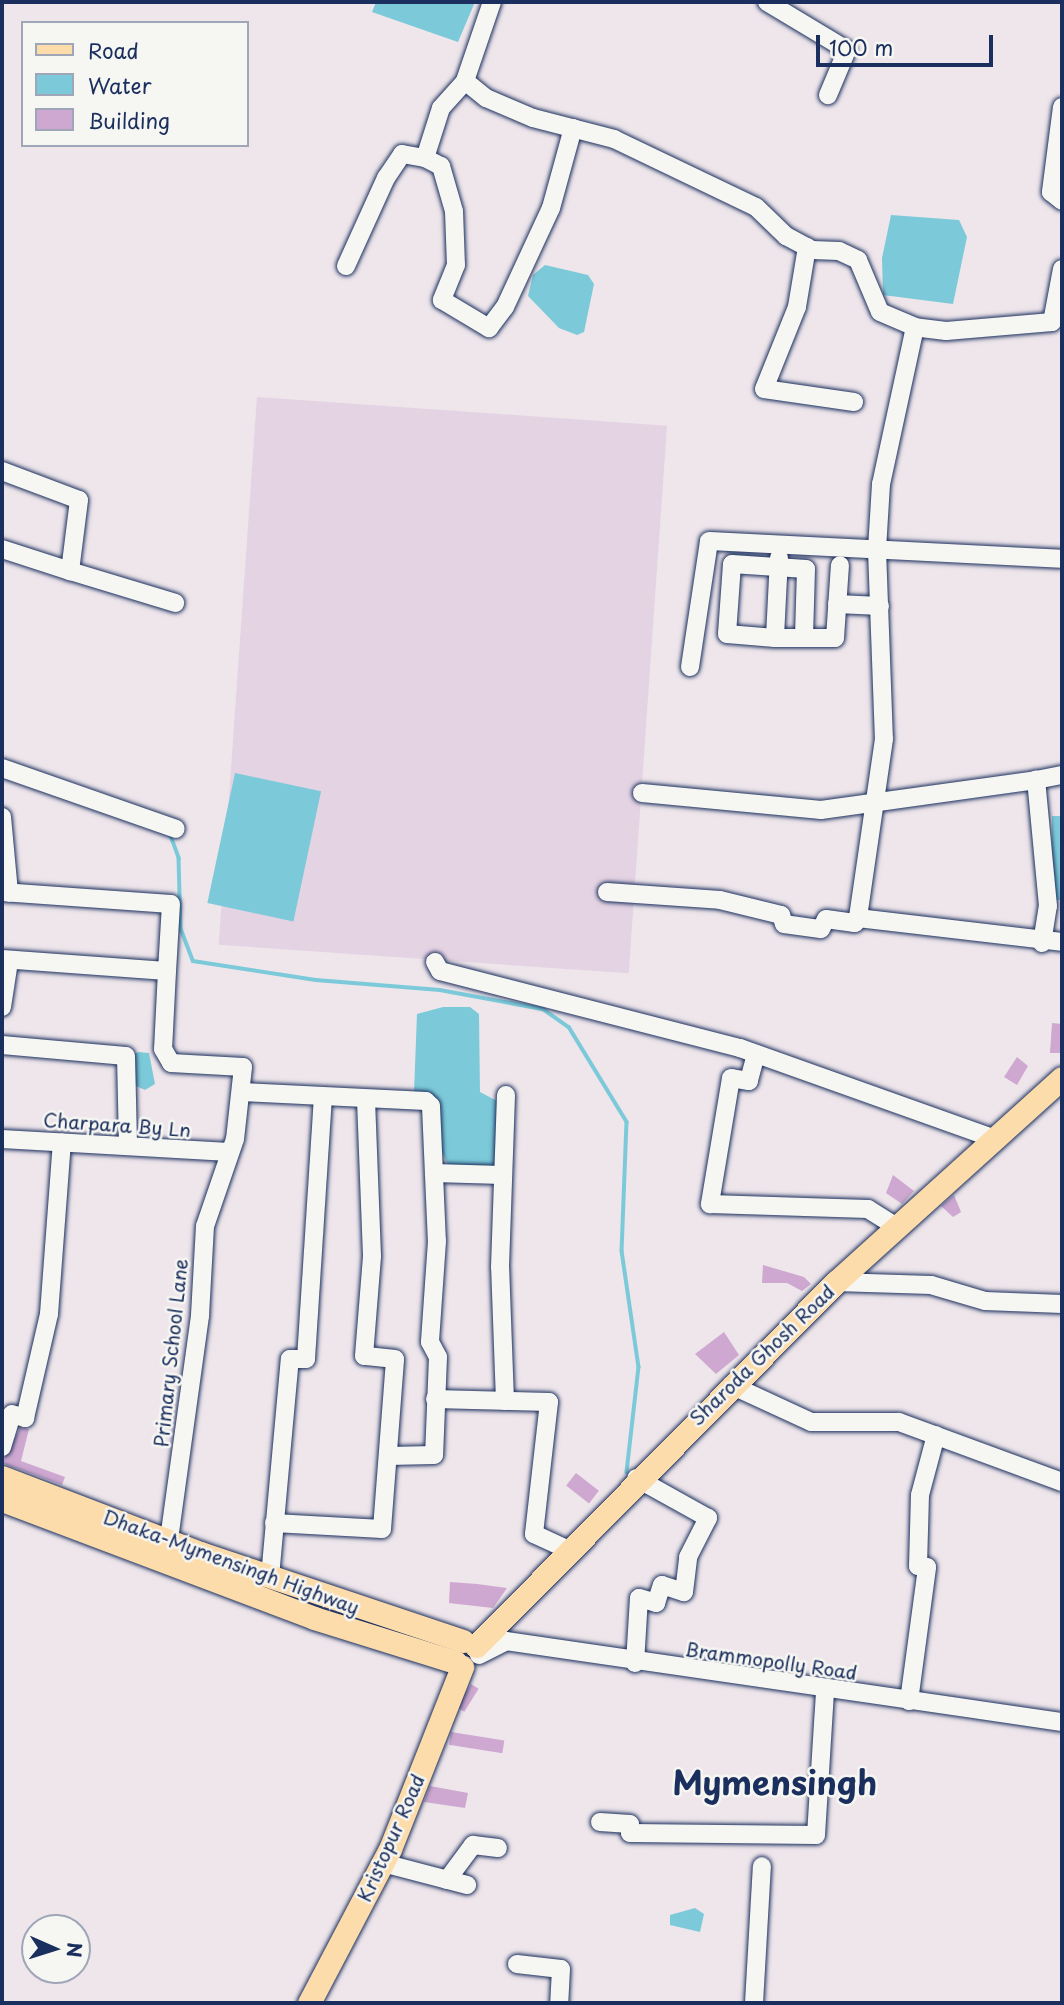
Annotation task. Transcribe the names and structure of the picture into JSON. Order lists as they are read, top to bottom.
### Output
{
  "streets": {
    "main road": ["Sharoda Ghosh Road", "Dhaka-Mymensingh Highway", "Kristopur Road"],
    "street": ["Charpara By Ln", "Primary School Lane", "Brammopolly Road"]
  },
  "crossings": [
    ["Charpara By Ln", "Primary School Lane"],
    ["Primary School Lane", "Dhaka-Mymensingh Highway"],
    ["Sharoda Ghosh Road", "Dhaka-Mymensingh Highway"],
    ["Sharoda Ghosh Road", "Brammopolly Road"],
    ["Sharoda Ghosh Road", "Kristopur Road"],
    ["Dhaka-Mymensingh Highway", "Brammopolly Road"],
    ["Dhaka-Mymensingh Highway", "Kristopur Road"],
    ["Brammopolly Road", "Kristopur Road"]
  ],
  "districts": ["Mymensingh"],
  "legend": ["Road", "Water", "Building"],
  "scale_bar": "100 m",
  "north": "right"
}
